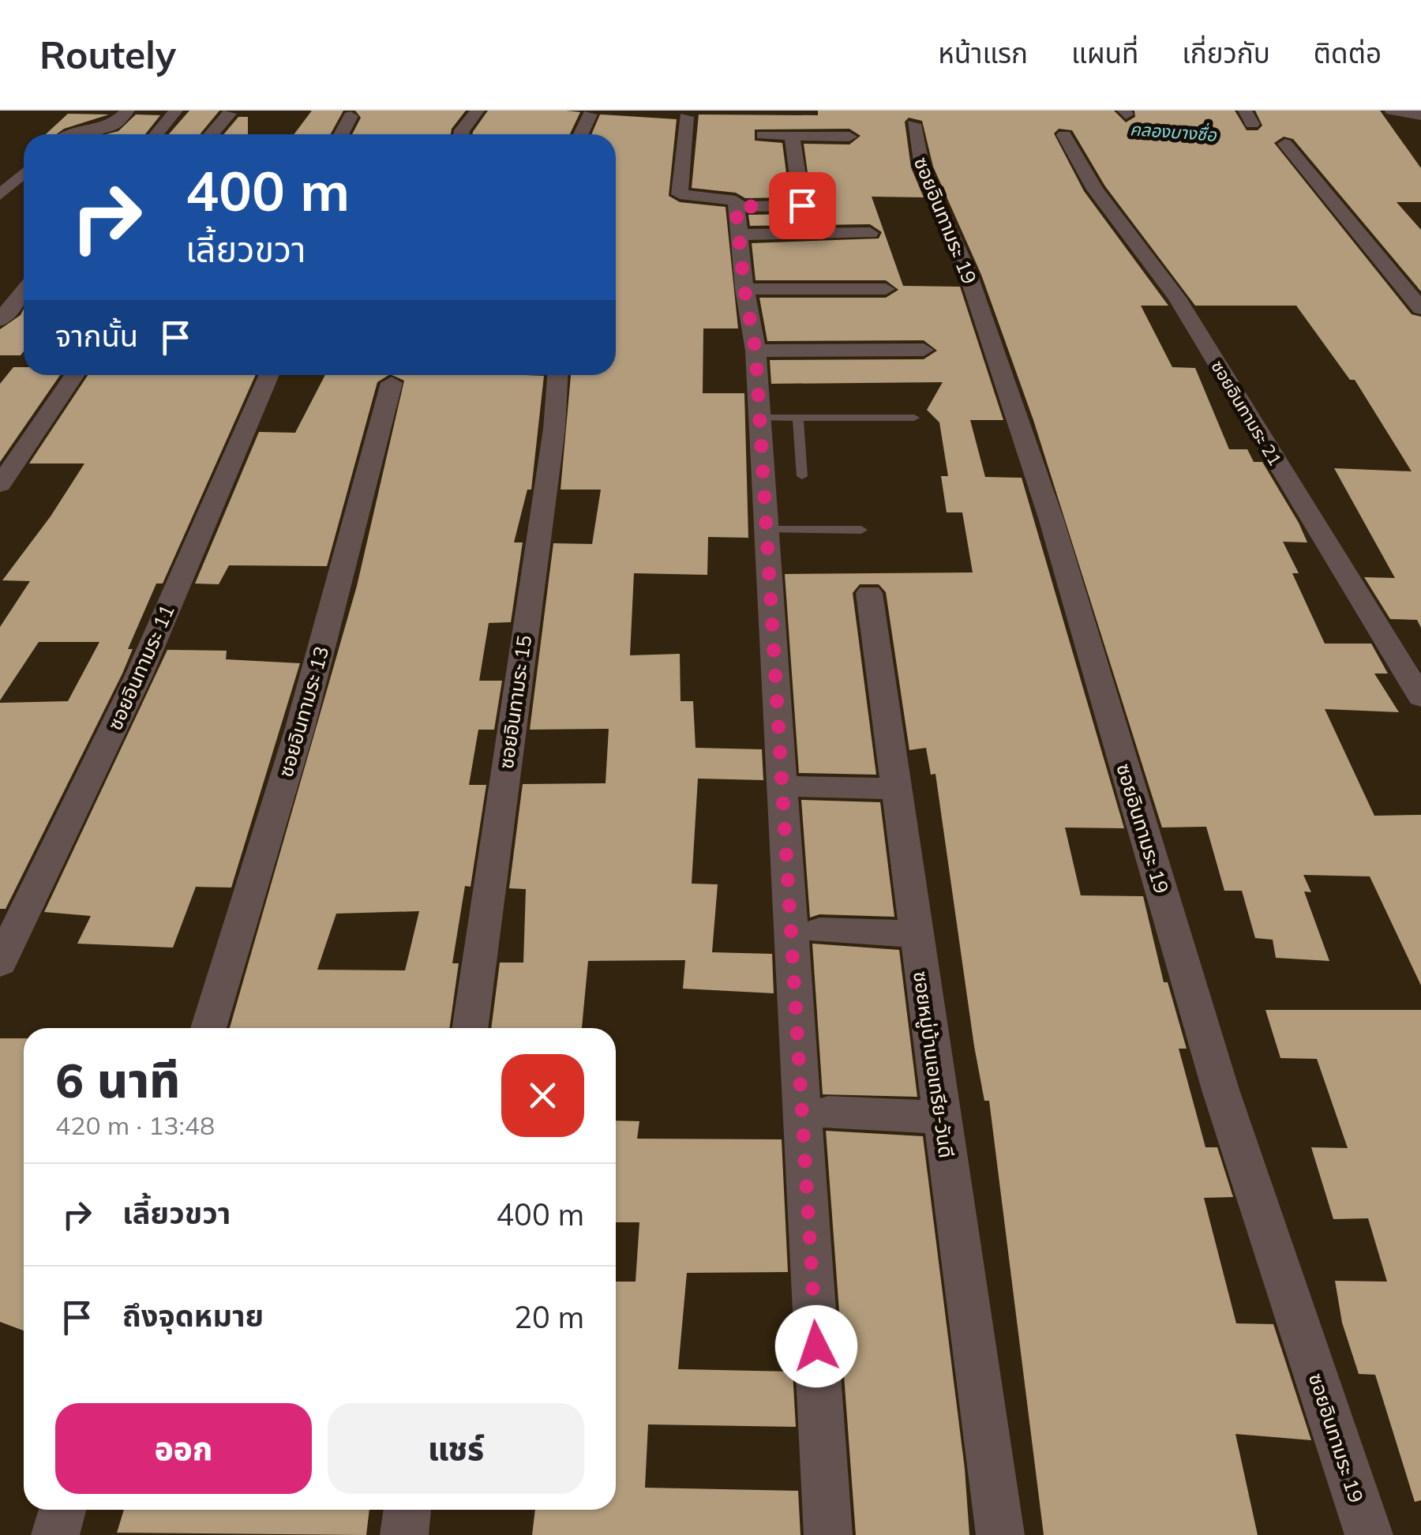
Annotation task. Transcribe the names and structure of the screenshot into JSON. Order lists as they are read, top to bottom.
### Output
{
  "streets": {
    "street": [
      "ซอยอินทามระ 19",
      "ซอยอินทามระ 21",
      "ซอยอินทามระ 11",
      "ซอยอินทามระ 15",
      "ซอยอินทามระ 13",
      "ซอยหมู่บ้านเอเทรีย-วันดี"
    ]
  },
  "water": ["คลองบางซื่อ"],
  "page": {
    "header": "Routely",
    "nav": [
      "หน้าแรก",
      "แผนที่",
      "เกี่ยวกับ",
      "ติดต่อ"
    ],
    "turn": ["400 m", "เลี้ยวขวา"],
    "then": "จากนั้น",
    "heading": ["6 นาที", "420 m · 13:48"],
    "list": [
      {
        "name": "เลี้ยวขวา",
        "value": "400 m"
      },
      {
        "name": "ถึงจุดหมาย",
        "value": "20 m"
      }
    ],
    "buttons": ["ออก", "แชร์"]
  }
}
